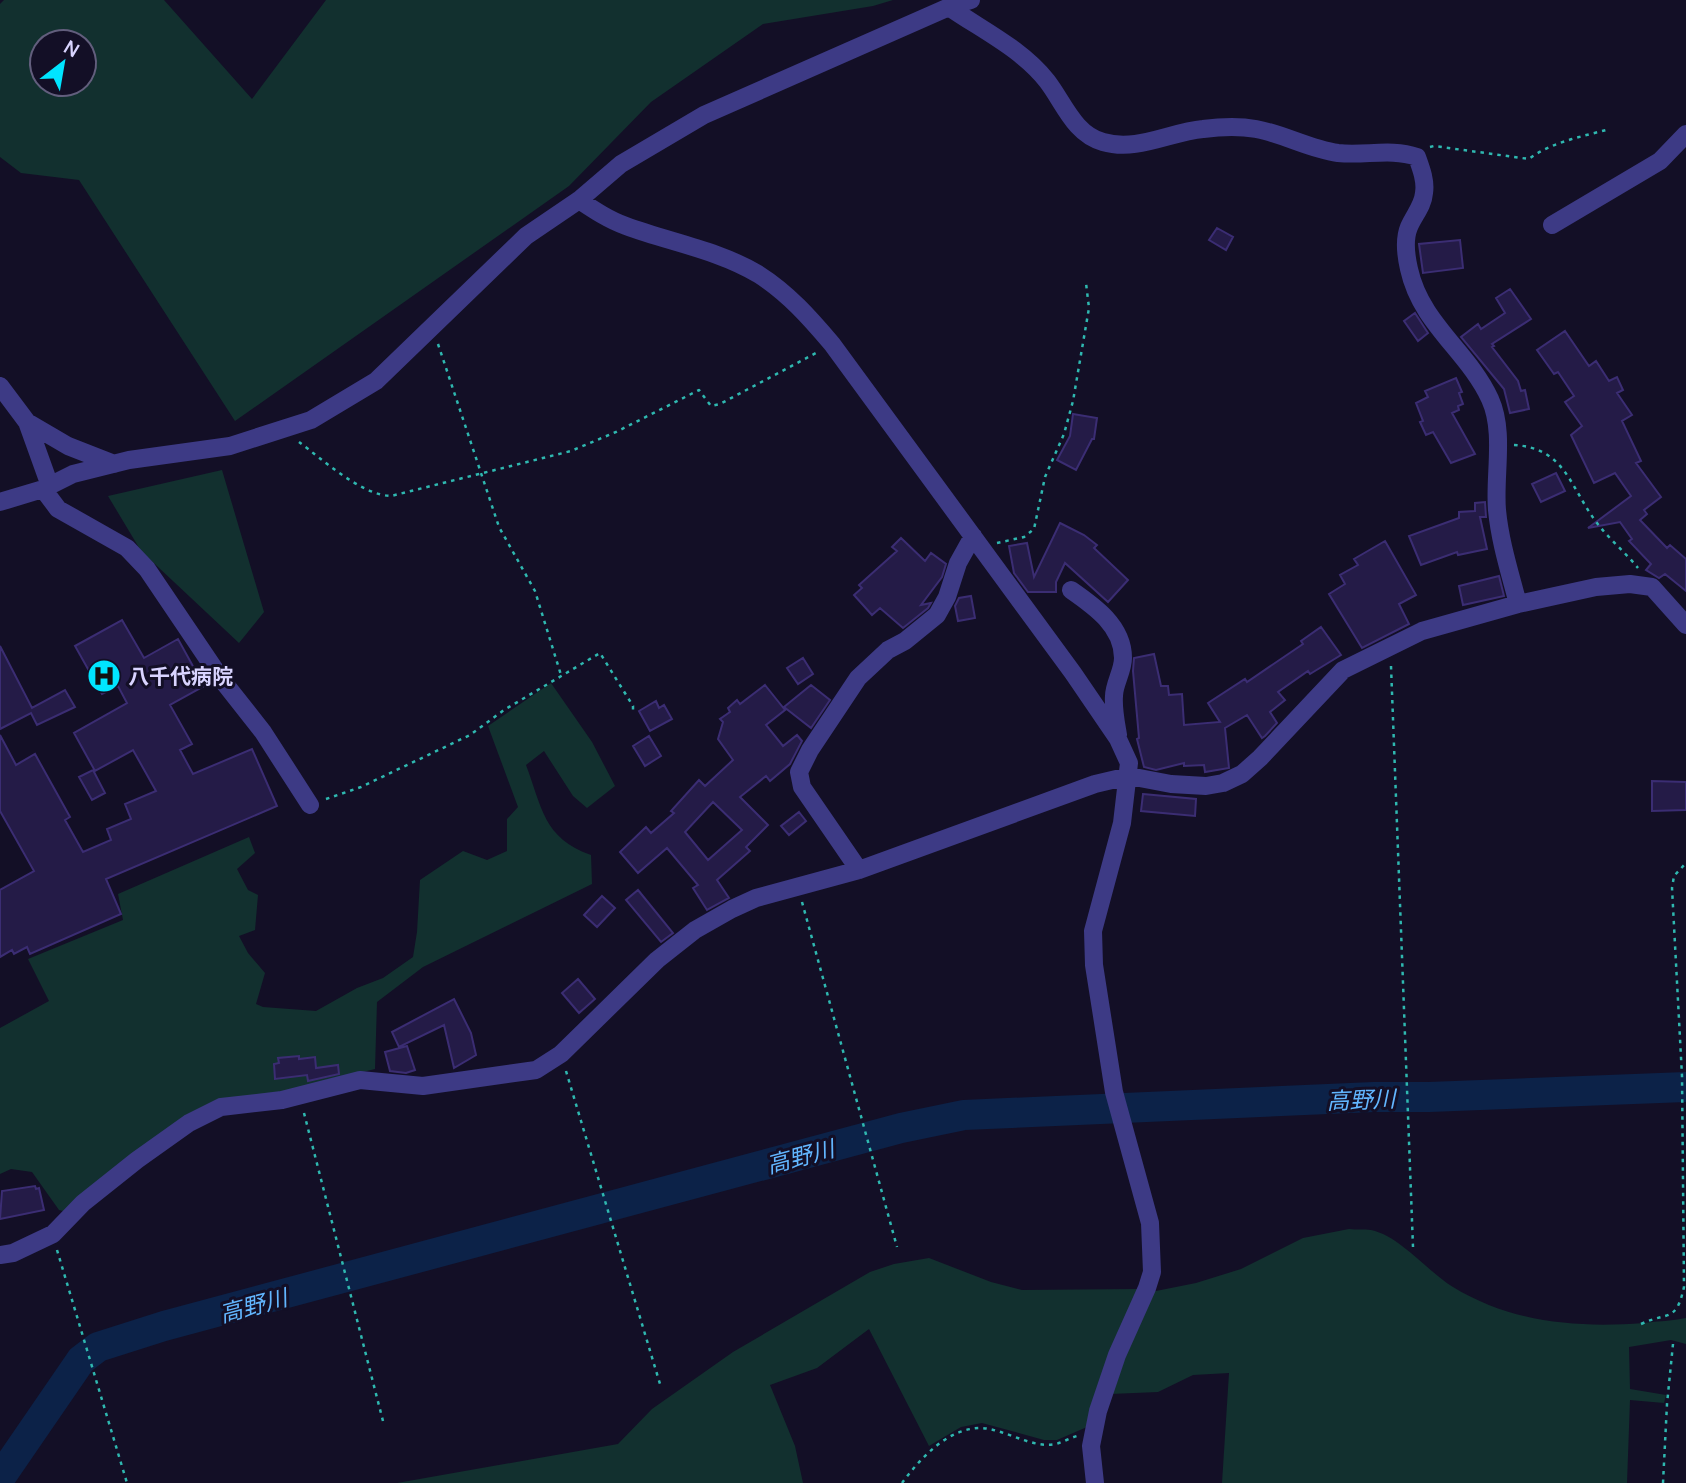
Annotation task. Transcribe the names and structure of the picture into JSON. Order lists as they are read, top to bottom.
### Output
{
  "water": ["高野川"],
  "places": {
    "hospital": ["八千代病院"]
  },
  "north": "top right"
}
